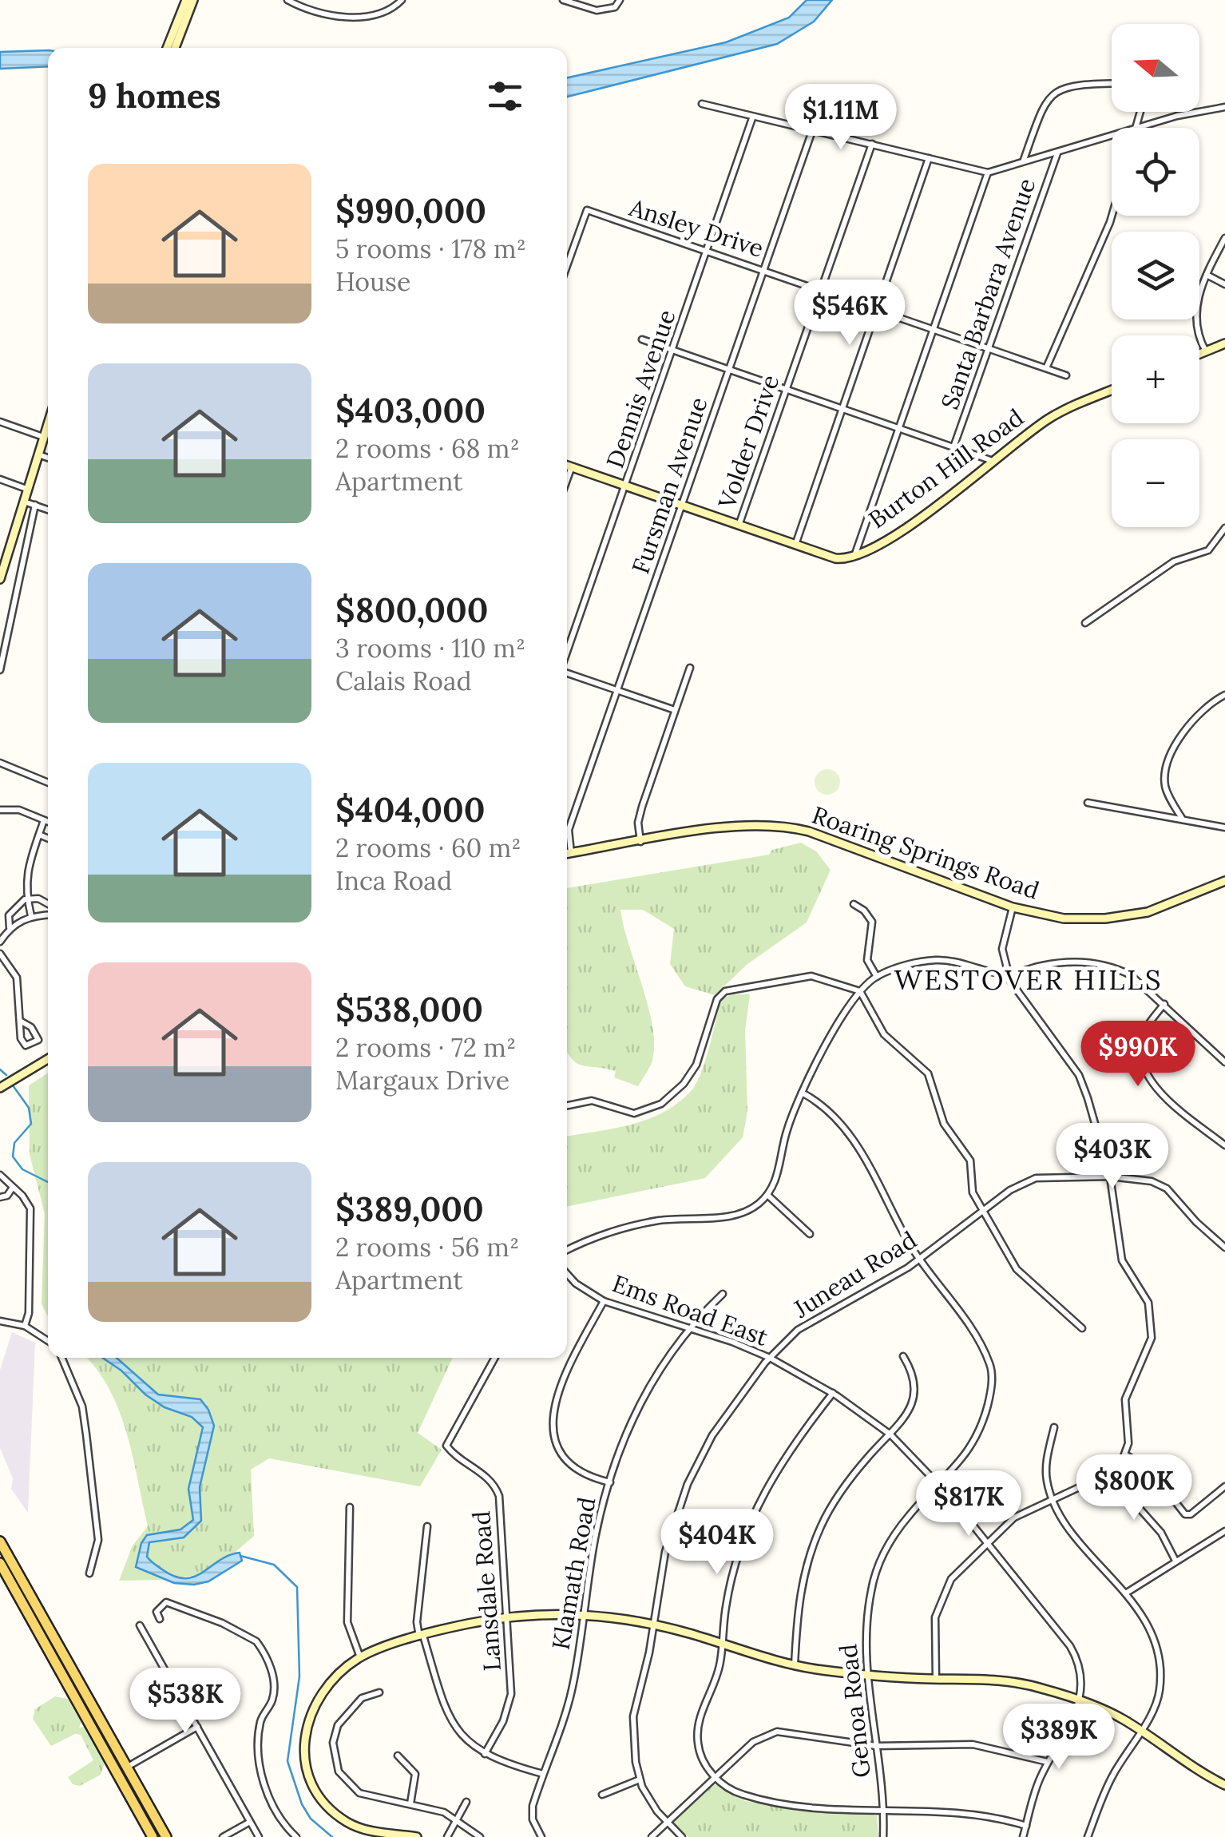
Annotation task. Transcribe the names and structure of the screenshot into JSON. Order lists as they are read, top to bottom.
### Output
{
  "streets": {
    "street": [
      "Ansley Drive",
      "Santa Barbara Avenue",
      "Dennis Avenue",
      "Volder Drive",
      "Burton Hill Road",
      "Fursman Avenue",
      "Roaring Springs Road",
      "Juneau Road",
      "Ems Road East",
      "Klamath Road",
      "Lansdale Road",
      "Genoa Road"
    ]
  },
  "crossings": [
    ["Ansley Drive", "Santa Barbara Avenue"],
    ["Ansley Drive", "Dennis Avenue"],
    ["Ansley Drive", "Volder Drive"],
    ["Ansley Drive", "Fursman Avenue"],
    ["Dennis Avenue", "Burton Hill Road"],
    ["Volder Drive", "Burton Hill Road"],
    ["Burton Hill Road", "Fursman Avenue"],
    ["Fursman Avenue", "Roaring Springs Road"],
    ["Juneau Road", "Ems Road East"],
    ["Juneau Road", "Genoa Road"],
    ["Ems Road East", "Klamath Road"],
    ["Ems Road East", "Genoa Road"]
  ],
  "districts": ["WESTOVER HILLS"],
  "north": "left",
  "page": {
    "map_buttons": ["+", "−"],
    "heading": "9 homes",
    "price": [
      "$1.11M",
      "$546K",
      "$990K",
      "$403K",
      "$800K",
      "$817K",
      "$404K",
      "$538K",
      "$389K"
    ],
    "list": [
      {
        "name": "$990,000",
        "note": "5 rooms · 178 m² · House"
      },
      {
        "name": "$403,000",
        "note": "2 rooms · 68 m² · Apartment"
      },
      {
        "name": "$800,000",
        "note": "3 rooms · 110 m² · Calais Road"
      },
      {
        "name": "$404,000",
        "note": "2 rooms · 60 m² · Inca Road"
      },
      {
        "name": "$538,000",
        "note": "2 rooms · 72 m² · Margaux Drive"
      },
      {
        "name": "$389,000",
        "note": "2 rooms · 56 m² · Apartment"
      }
    ]
  }
}
